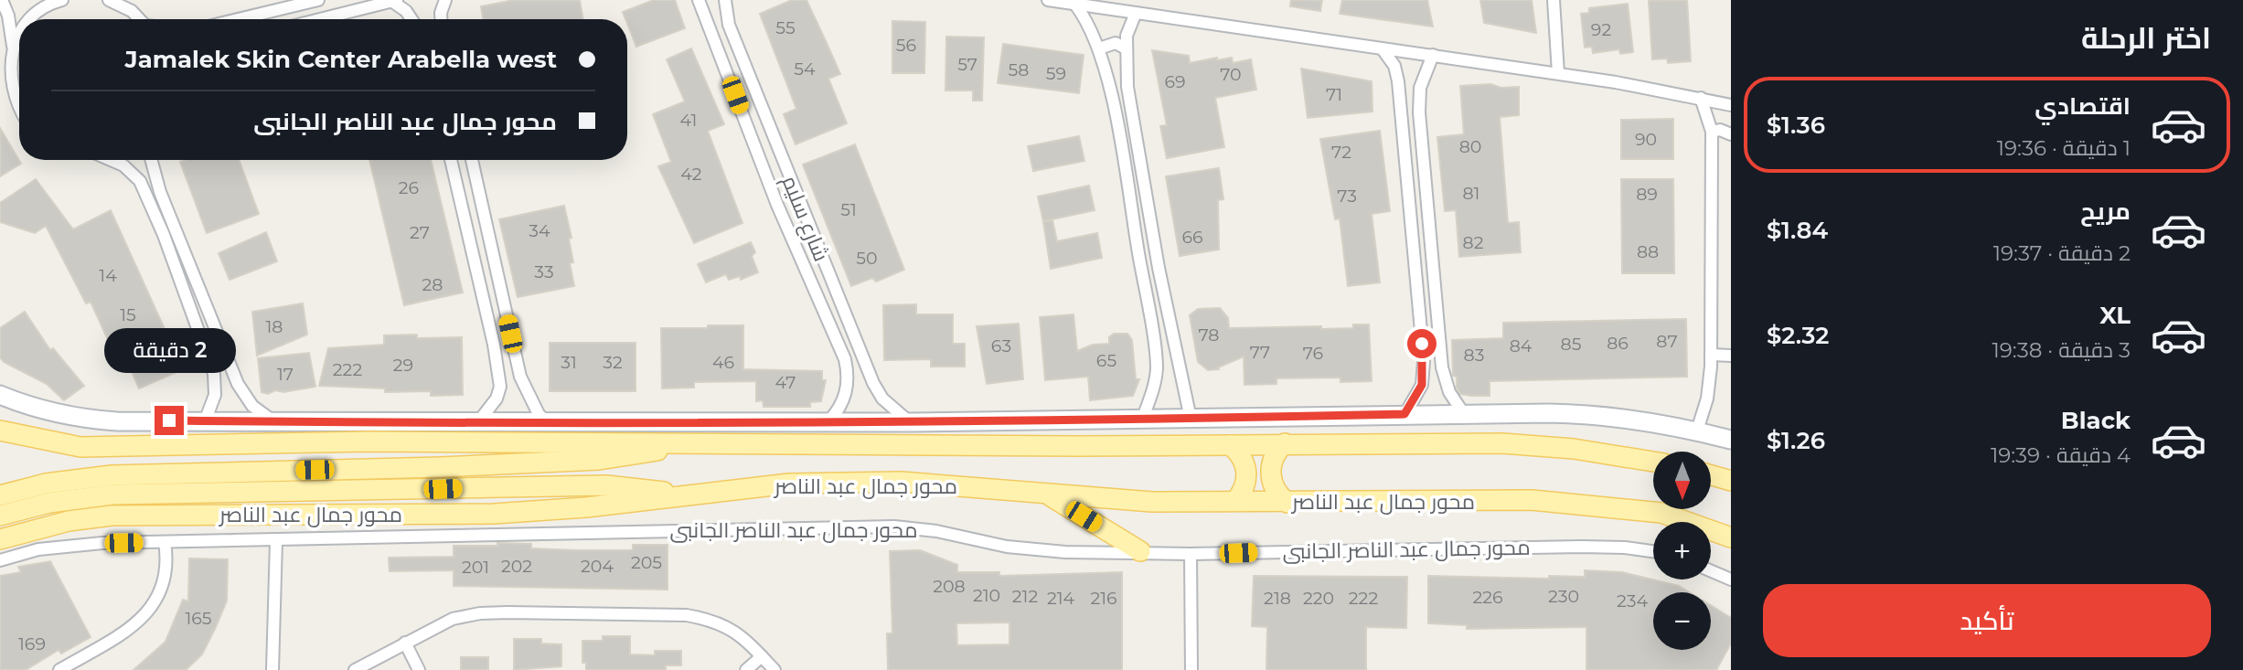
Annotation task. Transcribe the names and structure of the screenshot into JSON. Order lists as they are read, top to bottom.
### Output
{
  "streets": {
    "main road": ["محور جمال عبد الناصر"],
    "street": ["شارع سليم", "محور جمال عبد الناصر الجانبى"]
  },
  "house_numbers": [
    "55",
    "92",
    "56",
    "57",
    "54",
    "58",
    "59",
    "70",
    "69",
    "71",
    "41",
    "90",
    "80",
    "72",
    "42",
    "26",
    "81",
    "89",
    "73",
    "51",
    "34",
    "27",
    "66",
    "82",
    "88",
    "50",
    "33",
    "14",
    "28",
    "15",
    "18",
    "78",
    "87",
    "86",
    "85",
    "63",
    "84",
    "77",
    "76",
    "83",
    "65",
    "31",
    "32",
    "46",
    "29",
    "222",
    "17",
    "47",
    "205",
    "202",
    "204",
    "201",
    "208",
    "210",
    "212",
    "230",
    "226",
    "214",
    "216",
    "218",
    "220",
    "222",
    "234",
    "165",
    "169"
  ],
  "north": "bottom",
  "page": {
    "heading": "اختر الرحلة",
    "banner": ["Jamalek Skin Center Arabella west", "محور جمال عبد الناصر الجانبى"],
    "list": [
      {
        "name": "اقتصادي",
        "note": "1 دقيقة · 19:36",
        "value": "$1.36"
      },
      {
        "name": "مريح",
        "note": "2 دقيقة · 19:37",
        "value": "$1.84"
      },
      {
        "name": "XL",
        "note": "3 دقيقة · 19:38",
        "value": "$2.32"
      },
      {
        "name": "Black",
        "note": "4 دقيقة · 19:39",
        "value": "$1.26"
      }
    ],
    "bubble": "2 دقيقة",
    "map_buttons": ["+", "−"],
    "buttons": "تأكيد"
  }
}
